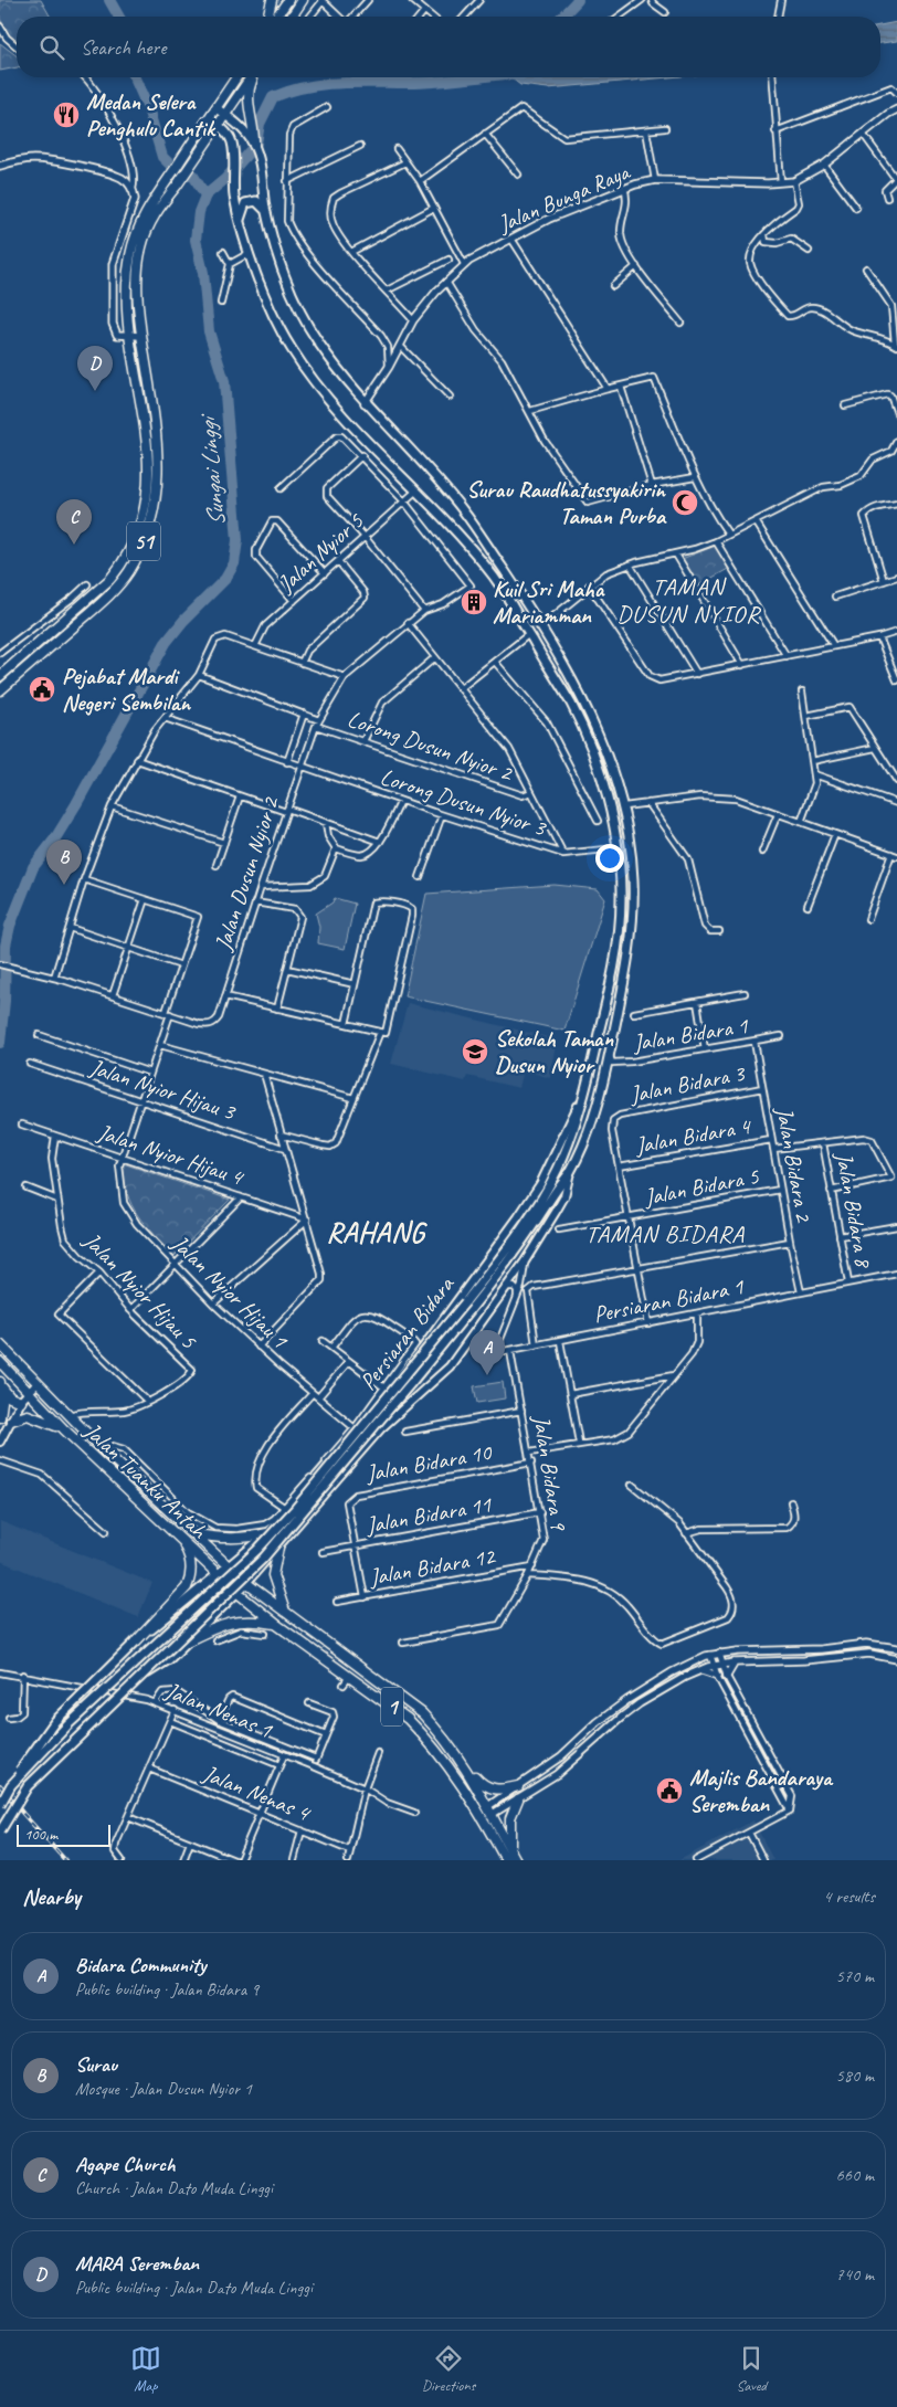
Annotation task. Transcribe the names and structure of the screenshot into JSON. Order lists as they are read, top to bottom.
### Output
{
  "streets": {
    "highway": ["51", "Jalan Tuanku Antah", "1"],
    "main road": ["Persiaran Bidara"],
    "street": [
      "Jalan Bunga Raya",
      "Jalan Nyior 5",
      "Lorong Dusun Nyior 2",
      "Lorong Dusun Nyior 3",
      "Jalan Dusun Nyior 2",
      "Jalan Bidara 1",
      "Jalan Bidara 3",
      "Jalan Nyior Hijau 3",
      "Jalan Bidara 4",
      "Jalan Nyior Hijau 4",
      "Jalan Bidara 2",
      "Jalan Bidara 5",
      "Jalan Bidara 8",
      "Jalan Nyior Hijau 5",
      "Jalan Nyior Hijau 1",
      "Persiaran Bidara 1",
      "Jalan Bidara 10",
      "Jalan Bidara 9",
      "Jalan Bidara 11",
      "Jalan Bidara 12",
      "Jalan Nenas 1",
      "Jalan Nenas 4"
    ]
  },
  "crossings": [
    ["Jalan Bunga Raya", "Persiaran Bidara"],
    ["51", "Persiaran Bidara"],
    ["Jalan Nyior 5", "Jalan Dusun Nyior 2"],
    ["Jalan Nyior 5", "Persiaran Bidara"],
    ["Lorong Dusun Nyior 2", "Jalan Dusun Nyior 2"],
    ["Lorong Dusun Nyior 3", "Jalan Dusun Nyior 2"],
    ["Lorong Dusun Nyior 3", "Persiaran Bidara"],
    ["Jalan Dusun Nyior 2", "Jalan Nyior Hijau 1"],
    ["Jalan Bidara 1", "Jalan Bidara 2"],
    ["Jalan Bidara 1", "Persiaran Bidara"],
    ["Jalan Bidara 3", "Jalan Bidara 4"],
    ["Jalan Bidara 3", "Jalan Bidara 2"],
    ["Jalan Nyior Hijau 3", "Jalan Nyior Hijau 1"],
    ["Jalan Bidara 4", "Jalan Bidara 2"],
    ["Jalan Nyior Hijau 4", "Jalan Nyior Hijau 5"],
    ["Jalan Nyior Hijau 4", "Jalan Nyior Hijau 1"],
    ["Jalan Bidara 2", "Jalan Bidara 5"],
    ["Jalan Bidara 2", "Persiaran Bidara 1"],
    ["Jalan Bidara 8", "Persiaran Bidara 1"],
    ["Jalan Nyior Hijau 5", "Jalan Tuanku Antah"],
    ["Persiaran Bidara 1", "Jalan Bidara 9"],
    ["Persiaran Bidara", "Jalan Tuanku Antah"],
    ["Persiaran Bidara", "1"],
    ["Jalan Bidara 10", "Jalan Bidara 9"],
    ["Jalan Bidara 10", "Jalan Bidara 11"],
    ["Jalan Bidara 9", "Jalan Bidara 11"],
    ["Jalan Bidara 9", "Jalan Bidara 12"],
    ["Jalan Tuanku Antah", "1"]
  ],
  "districts": ["TAMAN DUSUN NYIOR", "RAHANG", "TAMAN BIDARA"],
  "water": ["Sungai Linggi"],
  "places": {
    "restaurant": ["Medan Selera Penghulu Cantik"],
    "mosque": ["Surau Raudhatussyakirin Taman Purba"],
    "building": ["Kuil Sri Maha Mariamman"],
    "public building": ["Pejabat Mardi Negeri Sembilan", "Majlis Bandaraya Seremban"],
    "school or university": ["Sekolah Taman Dusun Nyior"]
  },
  "scale_bar": "100 m",
  "page": {
    "search": "Search here",
    "pins": [
      "D",
      "C",
      "B",
      "A"
    ],
    "scale": "100 m",
    "heading": ["Nearby", "4 results"],
    "list": [
      {
        "mark": "A",
        "name": "Bidara Community",
        "note": "Public building · Jalan Bidara 9",
        "value": "570 m"
      },
      {
        "mark": "B",
        "name": "Surau",
        "note": "Mosque · Jalan Dusun Nyior 1",
        "value": "580 m"
      },
      {
        "mark": "C",
        "name": "Agape Church",
        "note": "Church · Jalan Dato Muda Linggi",
        "value": "660 m"
      },
      {
        "mark": "D",
        "name": "MARA Seremban",
        "note": "Public building · Jalan Dato Muda Linggi",
        "value": "740 m"
      }
    ],
    "nav": ["Map", "Directions", "Saved"]
  }
}
